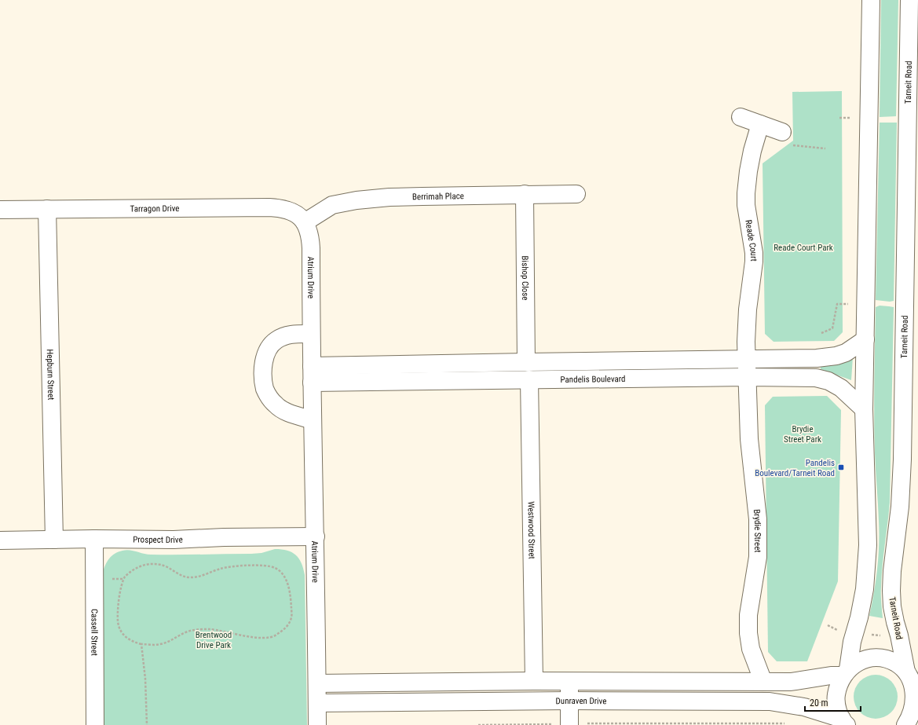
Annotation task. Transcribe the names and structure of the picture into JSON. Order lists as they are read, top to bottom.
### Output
{
  "streets": {
    "street": [
      "Tarneit Road",
      "Berrimah Place",
      "Tarragon Drive",
      "Reade Court",
      "Atrium Drive",
      "Bishop Close",
      "Hepburn Street",
      "Pandelis Boulevard",
      "Westwood Street",
      "Brydie Street",
      "Prospect Drive",
      "Cassell Street",
      "Dunraven Drive"
    ]
  },
  "crossings": [
    ["Berrimah Place", "Tarragon Drive"],
    ["Berrimah Place", "Atrium Drive"],
    ["Berrimah Place", "Bishop Close"],
    ["Tarragon Drive", "Atrium Drive"],
    ["Tarragon Drive", "Hepburn Street"],
    ["Reade Court", "Pandelis Boulevard"],
    ["Reade Court", "Brydie Street"],
    ["Atrium Drive", "Pandelis Boulevard"],
    ["Atrium Drive", "Prospect Drive"],
    ["Atrium Drive", "Dunraven Drive"],
    ["Bishop Close", "Pandelis Boulevard"],
    ["Hepburn Street", "Prospect Drive"],
    ["Pandelis Boulevard", "Westwood Street"],
    ["Pandelis Boulevard", "Brydie Street"],
    ["Prospect Drive", "Cassell Street"]
  ],
  "parks": ["Reade Court Park", "Brydie Street Park", "Brentwood Drive Park"],
  "places": {
    "transit": ["Pandelis Boulevard/Tarneit Road"]
  },
  "scale_bar": "20 m"
}
